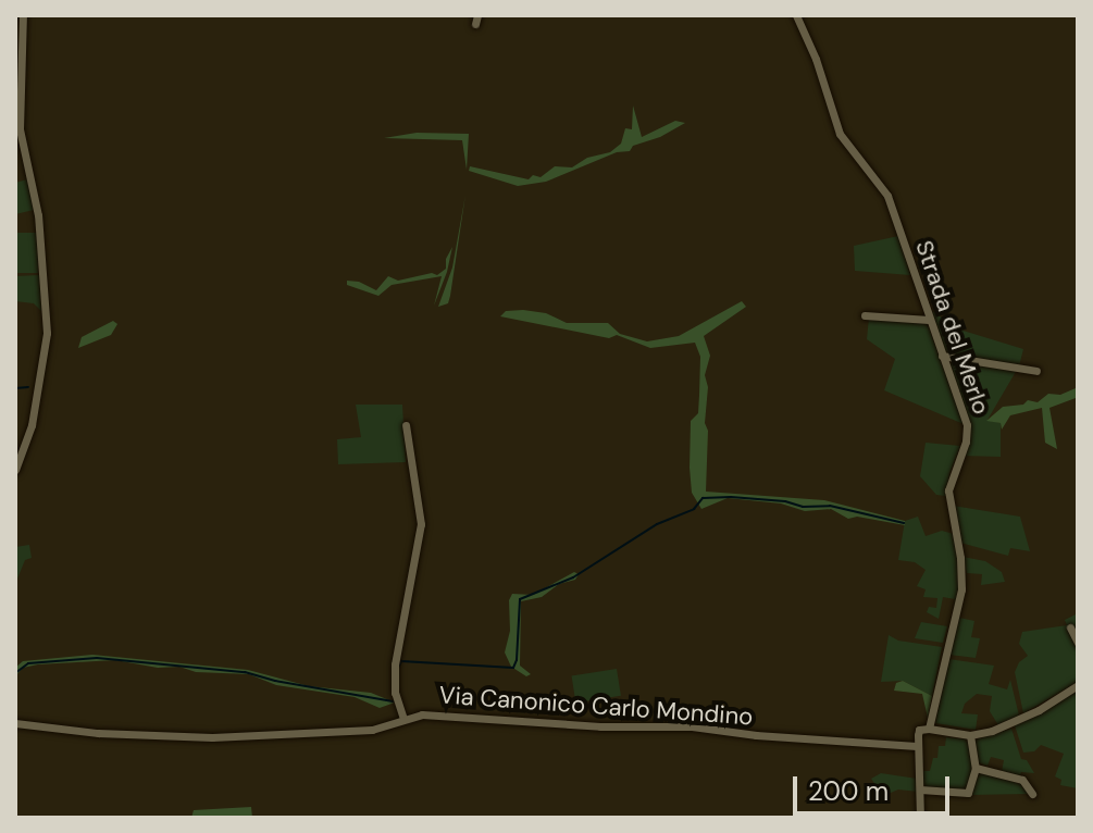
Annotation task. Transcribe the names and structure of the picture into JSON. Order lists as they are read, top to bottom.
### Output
{
  "streets": {
    "street": ["Strada del Merlo", "Via Canonico Carlo Mondino"]
  },
  "crossings": [
    ["Strada del Merlo", "Via Canonico Carlo Mondino"]
  ],
  "scale_bar": "200 m"
}
